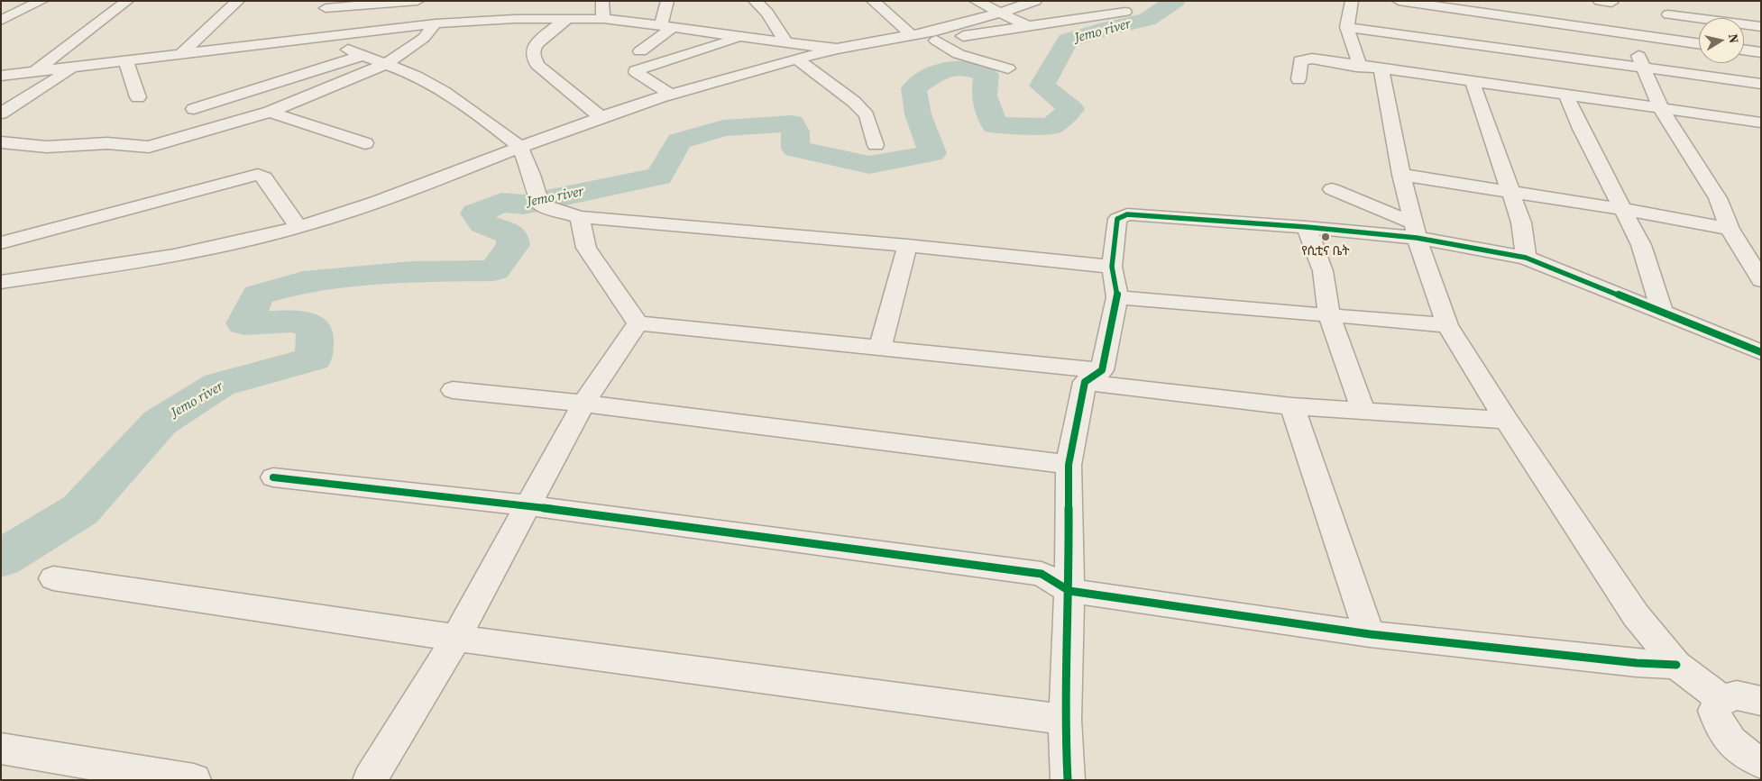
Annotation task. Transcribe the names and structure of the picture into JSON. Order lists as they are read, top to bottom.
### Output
{
  "water": ["Jemo river"],
  "places": ["የሲቲና ቤት"],
  "north": "right"
}
